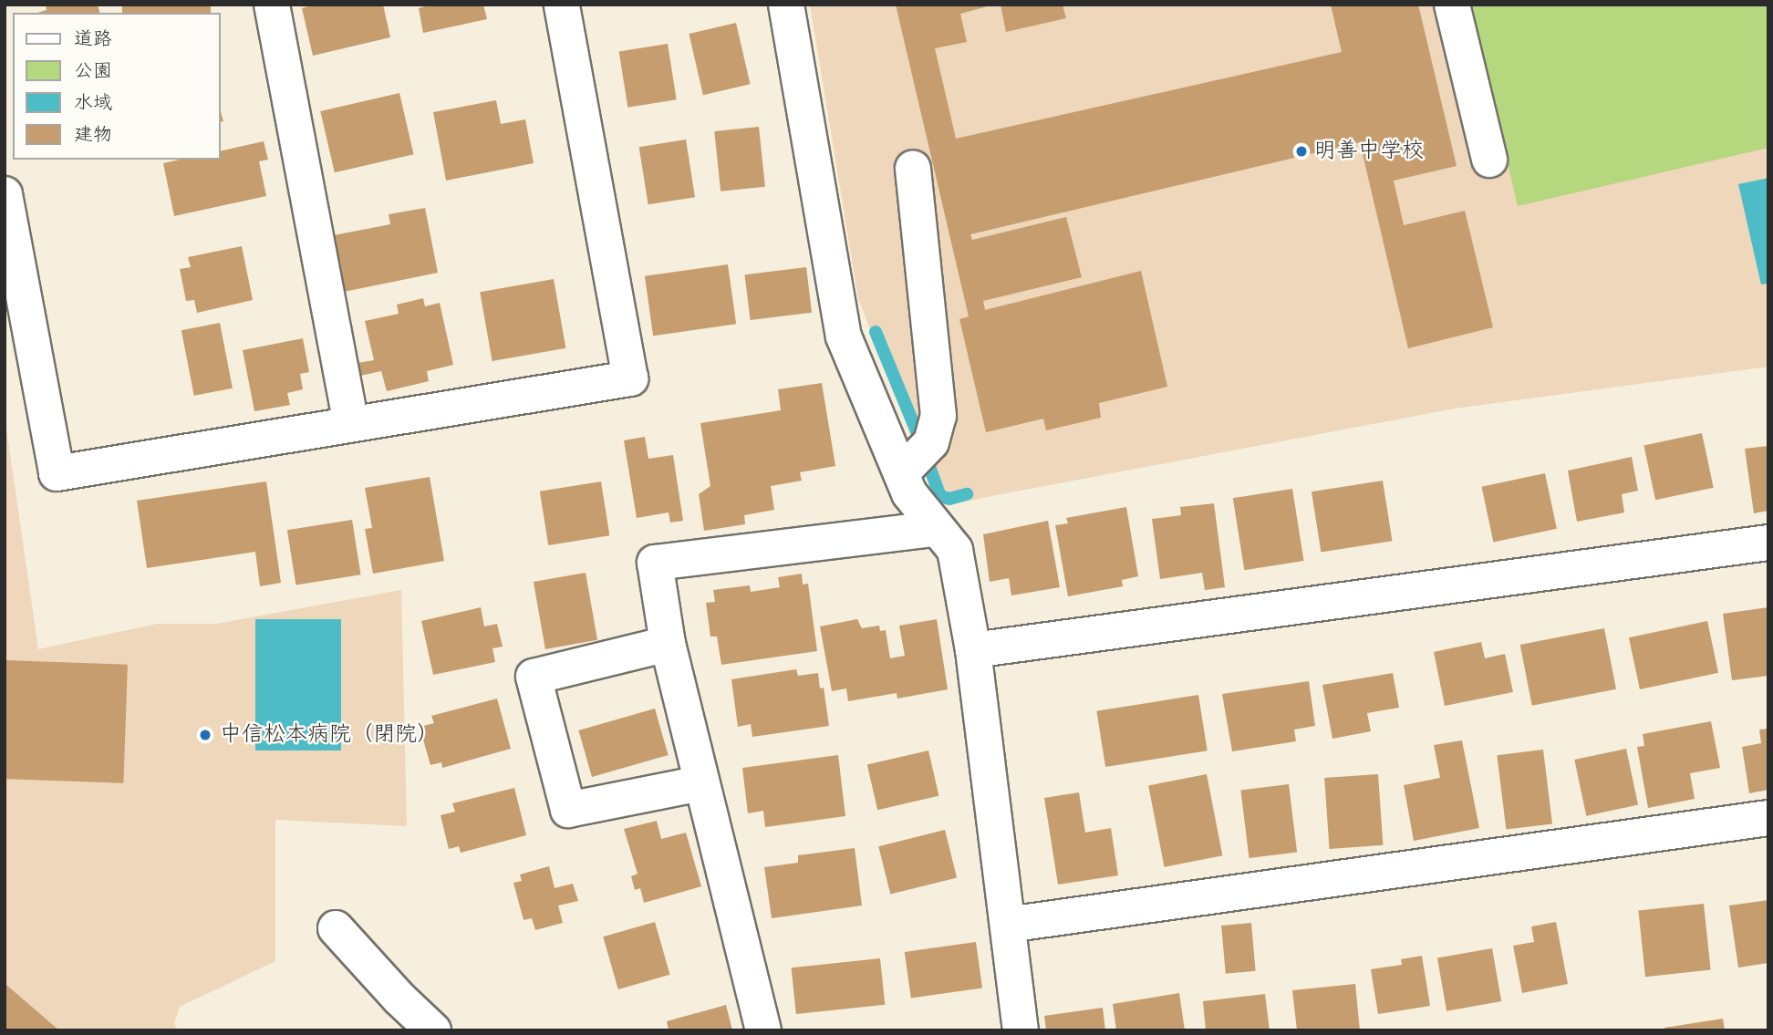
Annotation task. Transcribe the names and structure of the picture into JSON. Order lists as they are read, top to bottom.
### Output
{
  "places": ["明善中学校", "中信松本病院（閉院）"],
  "legend": [
    "道路",
    "公園",
    "水域",
    "建物"
  ]
}
